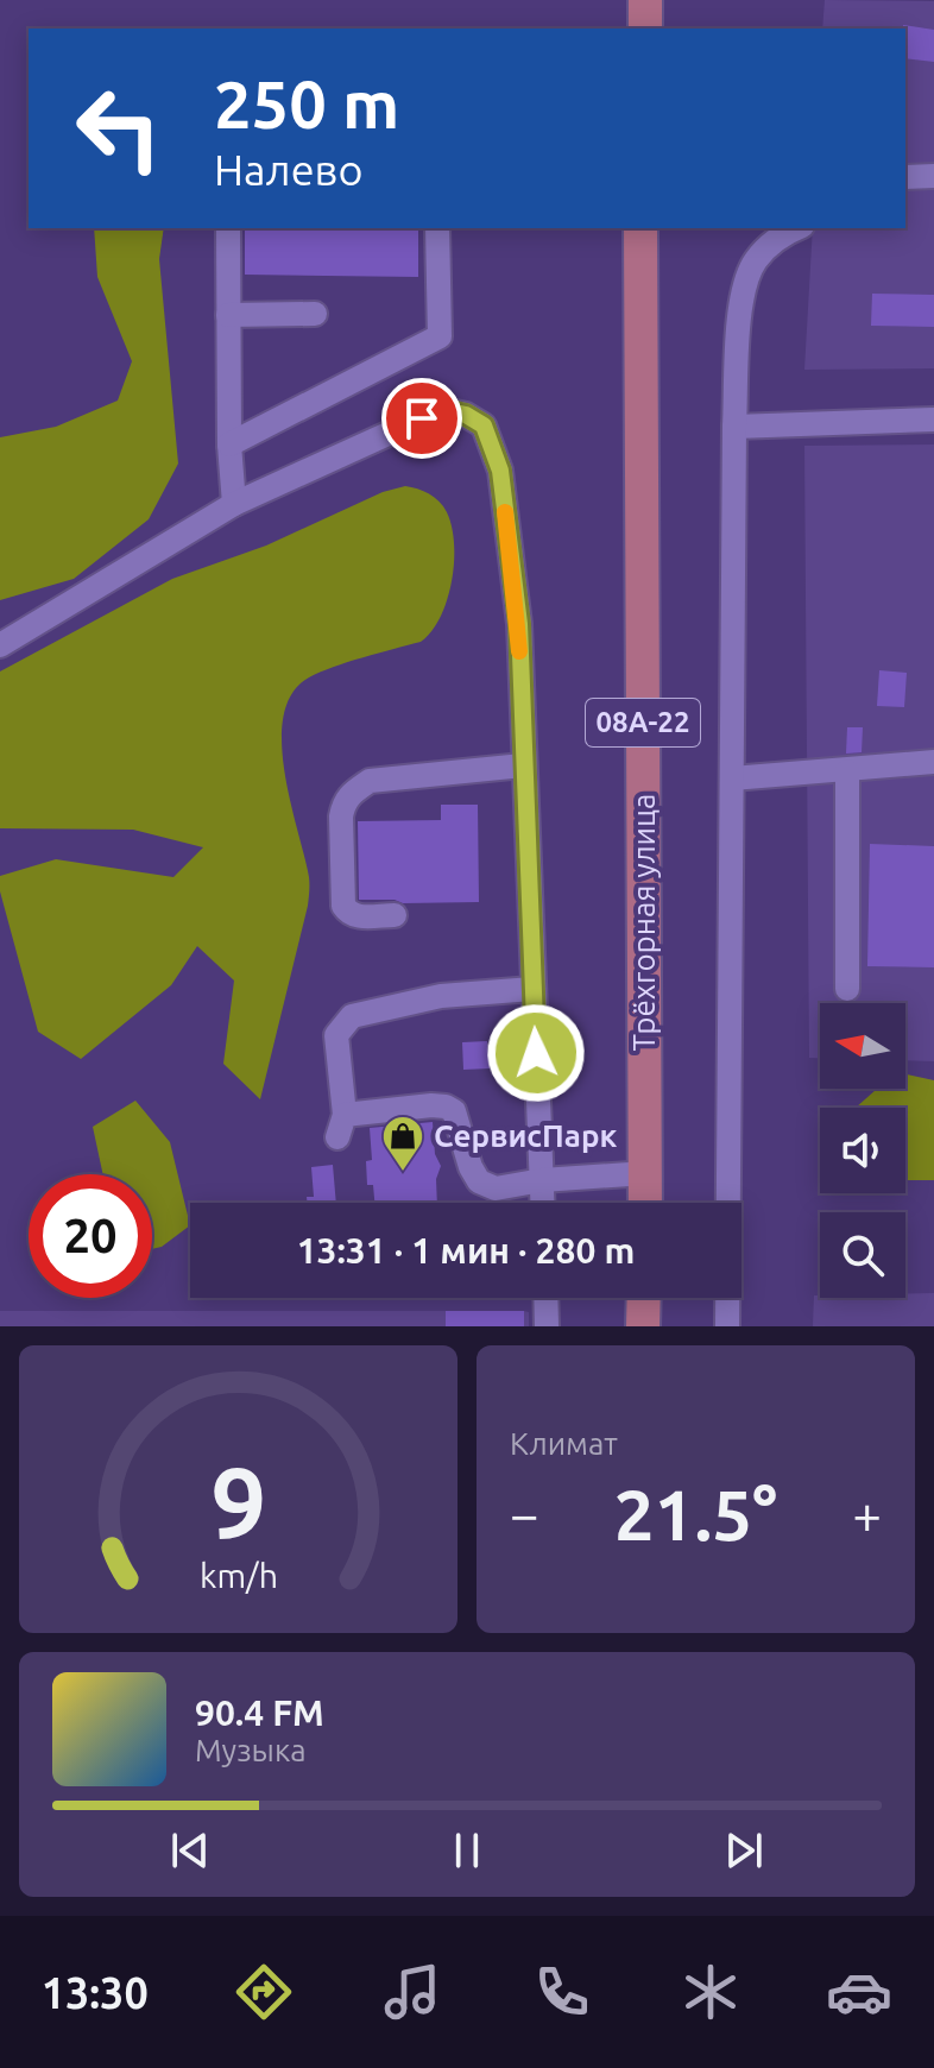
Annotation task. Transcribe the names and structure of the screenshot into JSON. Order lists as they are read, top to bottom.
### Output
{
  "streets": {
    "highway": ["08А-22", "Трёхгорная улица"]
  },
  "places": {
    "shop": ["СервисПарк"]
  },
  "north": "left",
  "page": {
    "turn": ["250 m", "Налево"],
    "limit": "20",
    "trip": "13:31 · 1 мин · 280 m",
    "tile": "Климат",
    "heat": ["−", "21.5°", "+"],
    "song": ["90.4 FM", "Музыка"],
    "tabs": "13:30",
    "gauge": ["9", "km/h"]
  }
}
